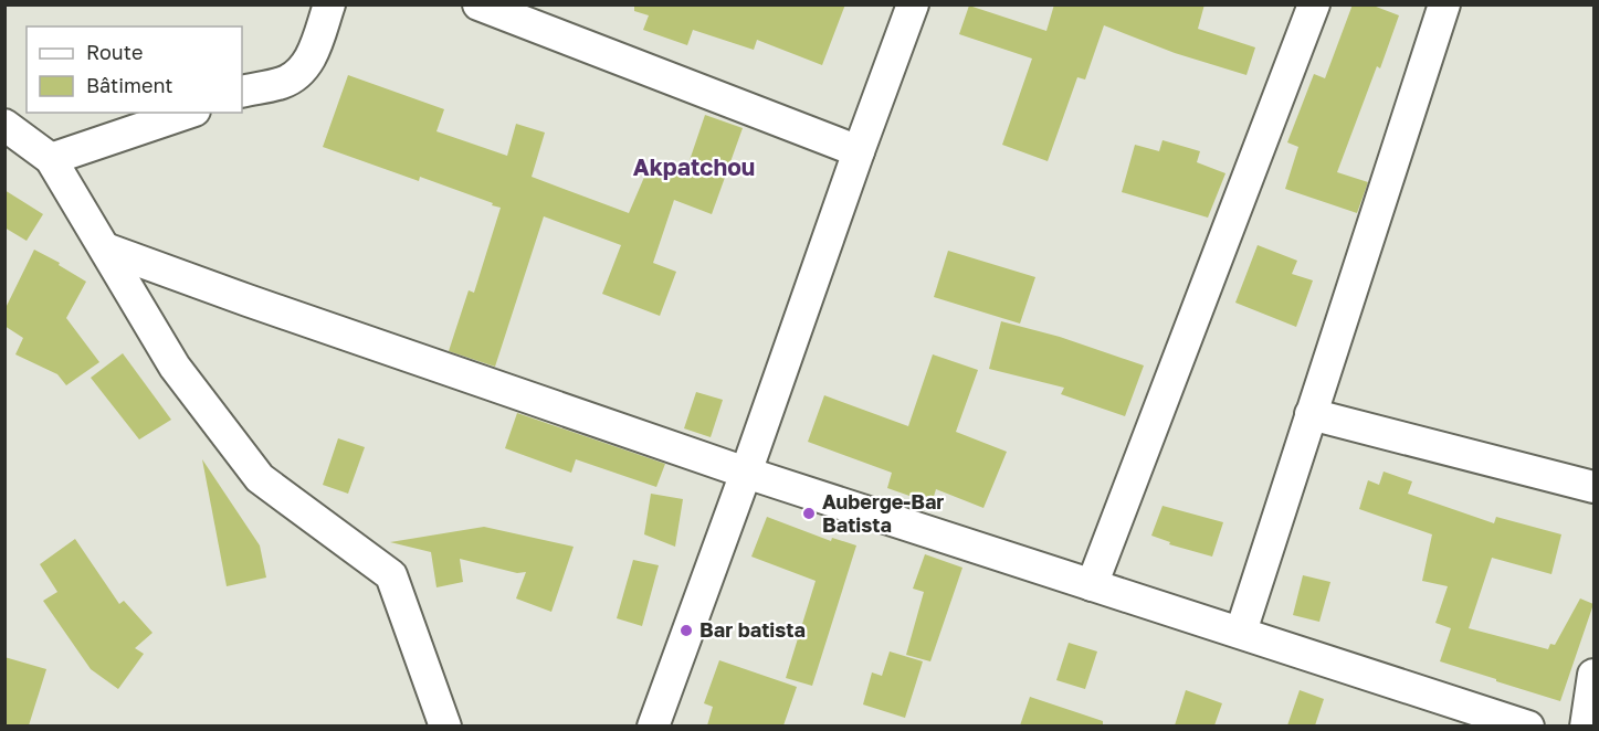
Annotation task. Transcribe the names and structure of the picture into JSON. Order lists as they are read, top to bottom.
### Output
{
  "districts": ["Akpatchou"],
  "places": ["Auberge-Bar Batista", "Bar batista"],
  "legend": ["Route", "Bâtiment"]
}
